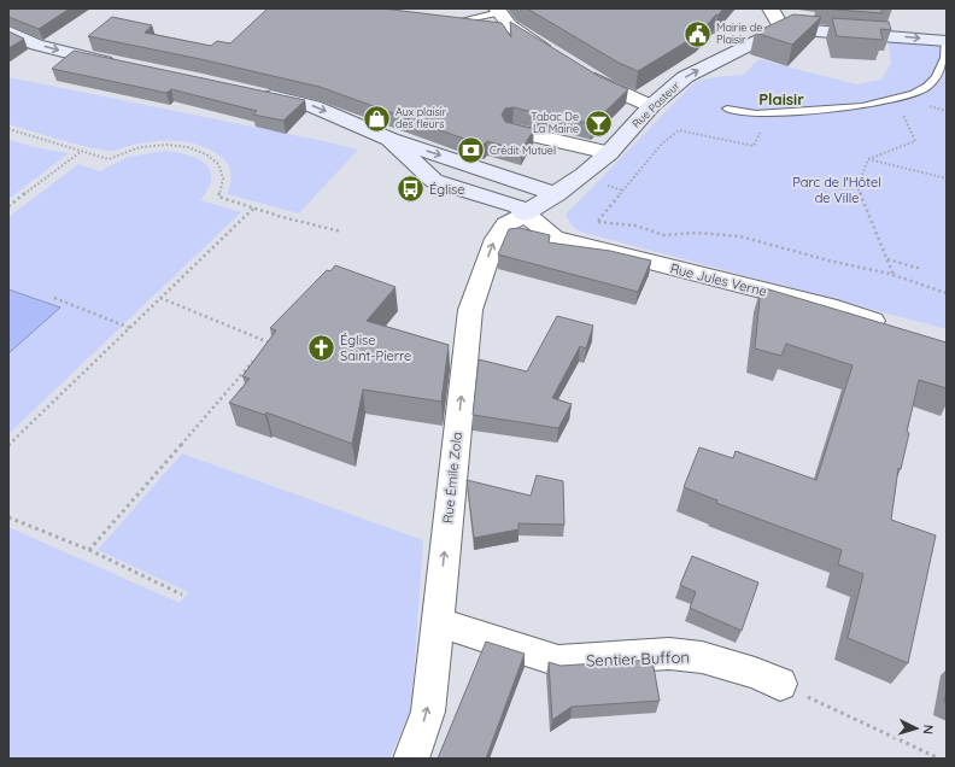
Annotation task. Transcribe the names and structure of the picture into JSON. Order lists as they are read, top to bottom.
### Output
{
  "streets": {
    "street": [
      "Rue Pasteur",
      "Rue Jules Verne",
      "Rue Émile Zola",
      "Sentier Buffon"
    ]
  },
  "crossings": [
    ["Rue Pasteur", "Rue Jules Verne"],
    ["Rue Pasteur", "Rue Émile Zola"],
    ["Rue Jules Verne", "Rue Émile Zola"],
    ["Rue Émile Zola", "Sentier Buffon"]
  ],
  "one_way": ["Rue Pasteur", "Rue Émile Zola"],
  "districts": ["Plaisir"],
  "parks": ["Parc de l'Hôtel de Ville"],
  "places": {
    "public building": ["Mairie de Plaisir"],
    "shop": ["Aux plaisir des fleurs"],
    "bar": ["Tabac De La Mairie"],
    "bank": ["Crédit Mutuel"],
    "bus stop": ["Église"],
    "church": ["Église Saint-Pierre"]
  },
  "north": "right"
}
